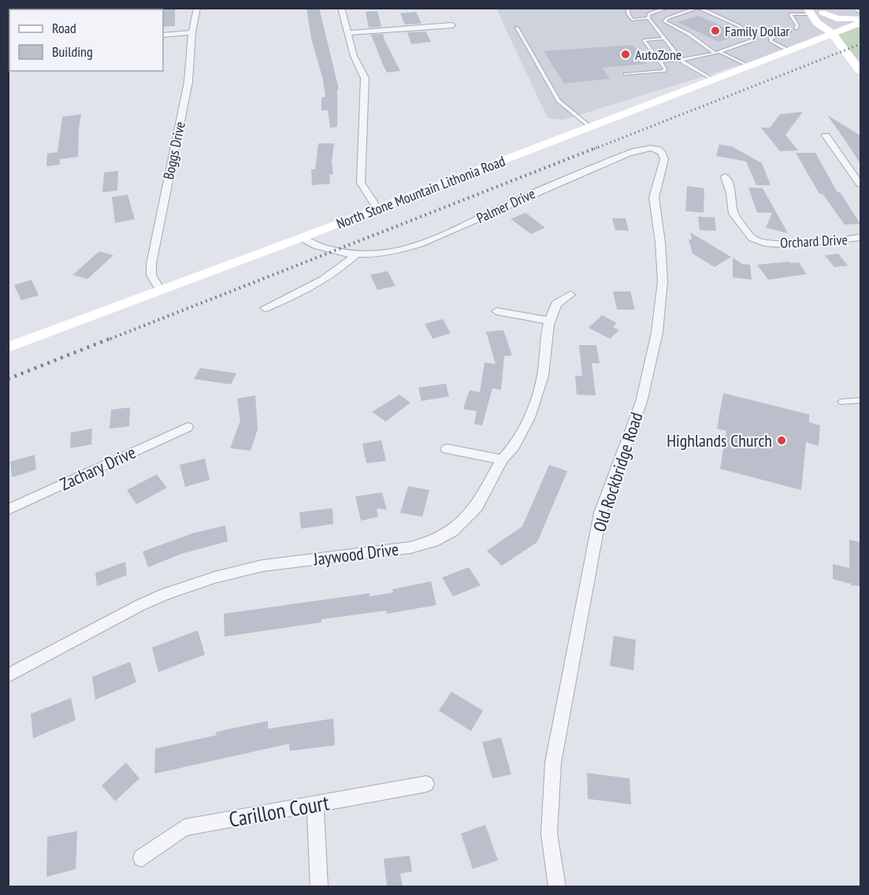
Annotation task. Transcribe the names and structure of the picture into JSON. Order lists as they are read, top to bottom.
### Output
{
  "streets": {
    "main road": ["North Stone Mountain Lithonia Road"],
    "street": [
      "Boggs Drive",
      "Palmer Drive",
      "Orchard Drive",
      "Zachary Drive",
      "Old Rockbridge Road",
      "Jaywood Drive",
      "Carillon Court"
    ]
  },
  "crossings": [
    ["Boggs Drive", "North Stone Mountain Lithonia Road"],
    ["North Stone Mountain Lithonia Road", "Palmer Drive"],
    ["Palmer Drive", "Old Rockbridge Road"]
  ],
  "places": ["Family Dollar", "AutoZone", "Highlands Church"],
  "legend": ["Road", "Building"]
}
